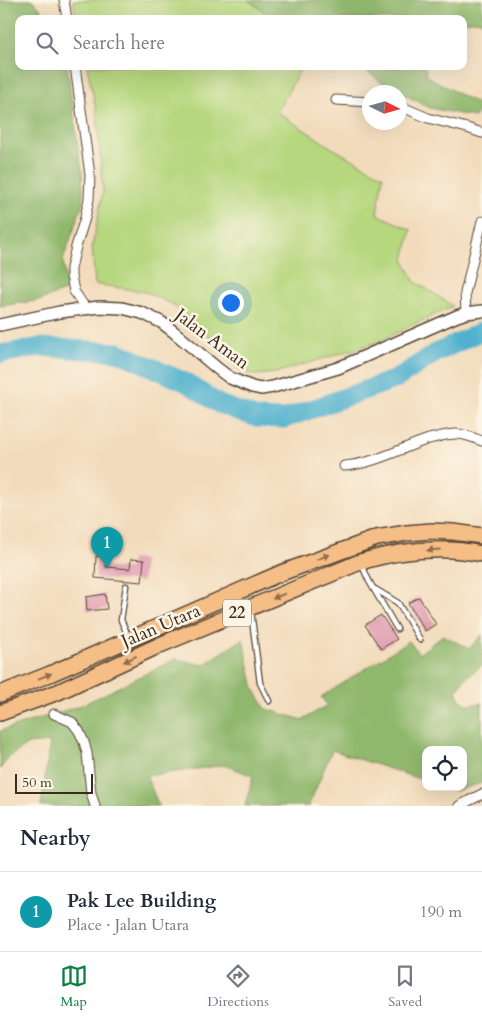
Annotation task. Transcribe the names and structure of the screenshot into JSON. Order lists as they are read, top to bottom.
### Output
{
  "streets": {
    "highway": ["22", "Jalan Utara"],
    "street": ["Jalan Aman"]
  },
  "scale_bar": "50 m",
  "north": "right",
  "page": {
    "search": "Search here",
    "pins": "1",
    "scale": "50 m",
    "heading": "Nearby",
    "list": [
      {
        "mark": "1",
        "name": "Pak Lee Building",
        "note": "Place · Jalan Utara",
        "value": "190 m"
      }
    ],
    "nav": ["Map", "Directions", "Saved"]
  }
}
